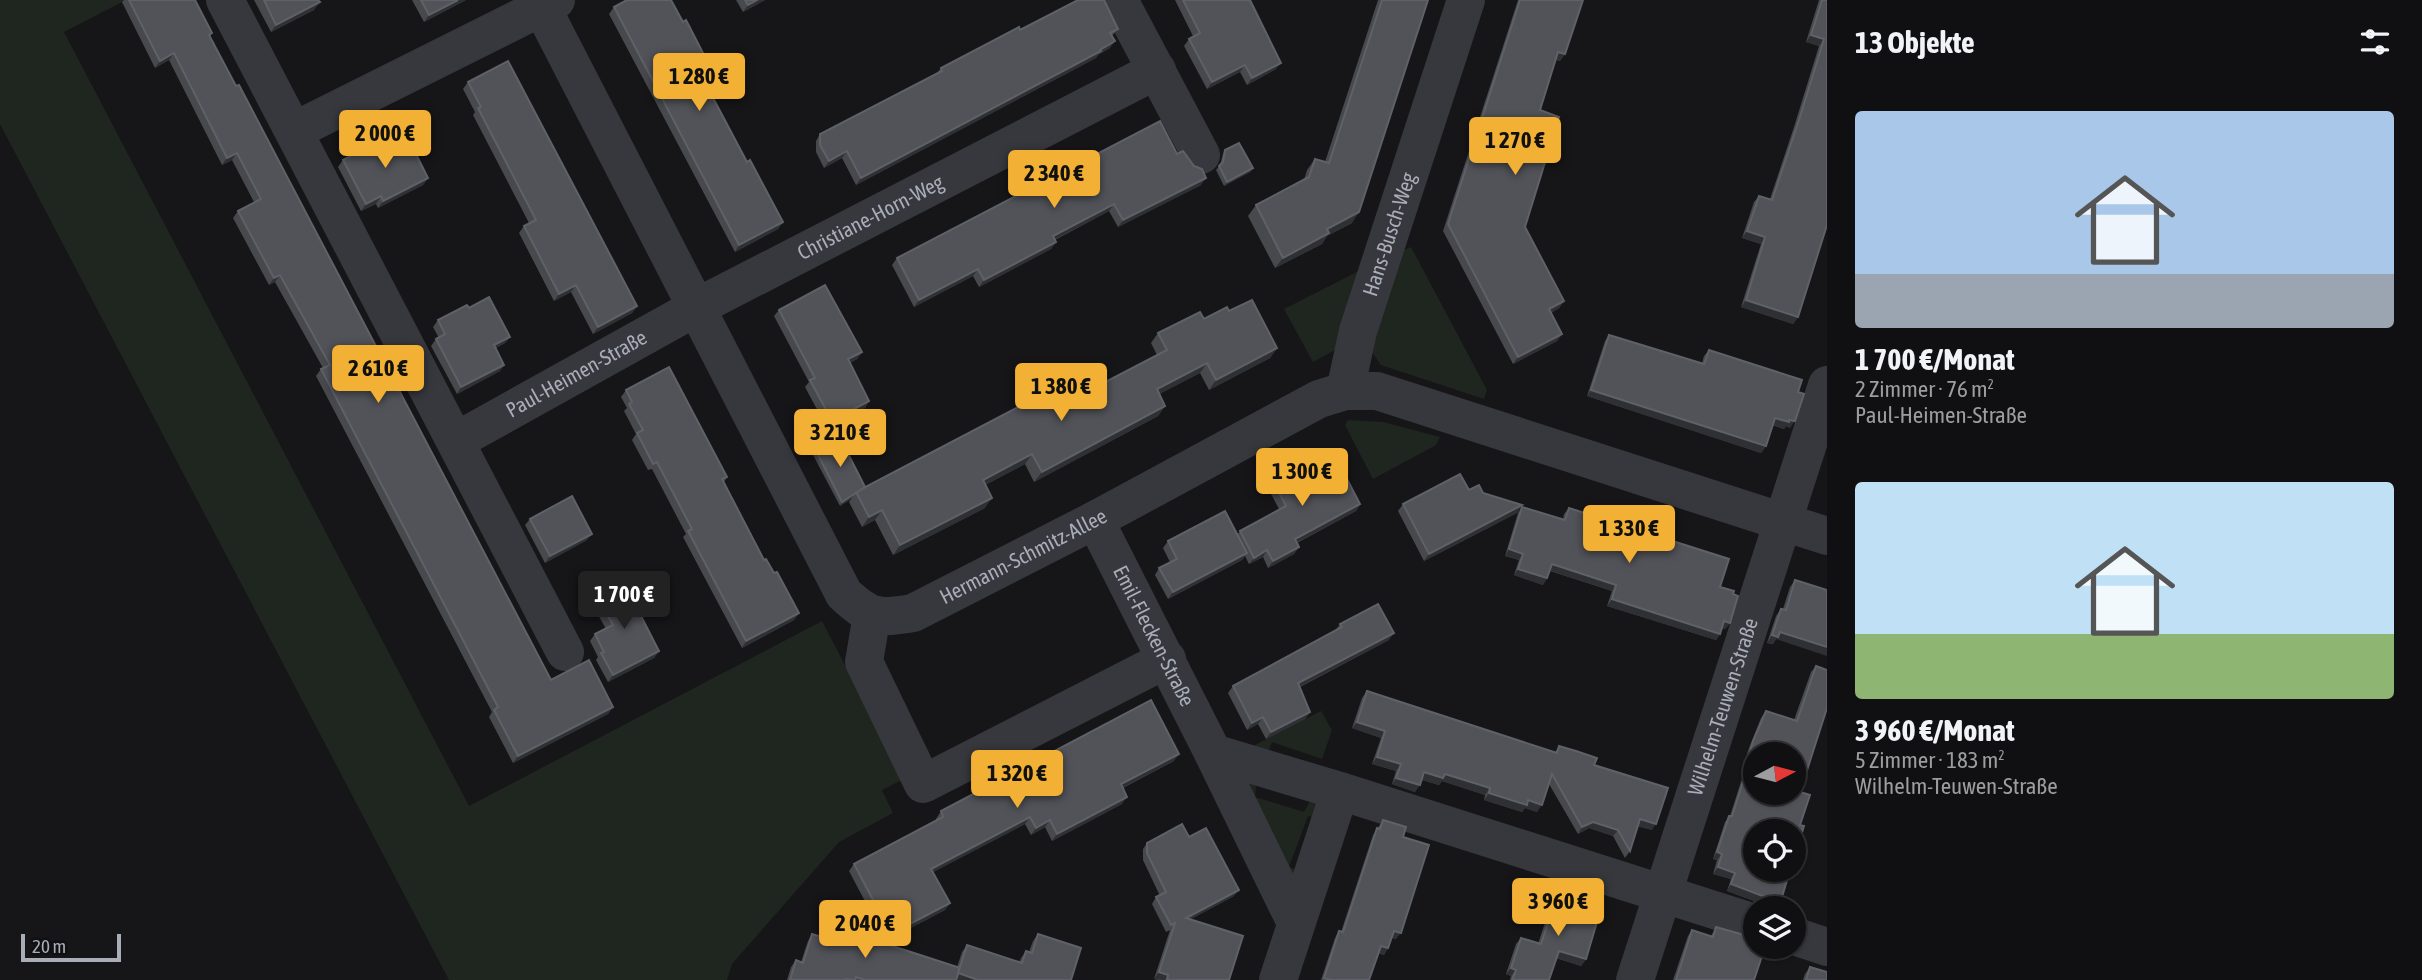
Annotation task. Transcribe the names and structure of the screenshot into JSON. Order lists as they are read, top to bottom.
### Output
{
  "streets": {
    "street": [
      "Christiane-Horn-Weg",
      "Hans-Busch-Weg",
      "Paul-Heimen-Straße",
      "Hermann-Schmitz-Allee",
      "Emil-Flecken-Straße",
      "Wilhelm-Teuwen-Straße"
    ]
  },
  "crossings": [
    ["Christiane-Horn-Weg", "Paul-Heimen-Straße"],
    ["Hans-Busch-Weg", "Hermann-Schmitz-Allee"],
    ["Hermann-Schmitz-Allee", "Emil-Flecken-Straße"],
    ["Hermann-Schmitz-Allee", "Wilhelm-Teuwen-Straße"]
  ],
  "scale_bar": "20 m",
  "north": "right",
  "page": {
    "heading": "13 Objekte",
    "price": [
      "1 280 €",
      "2 000 €",
      "1 270 €",
      "2 340 €",
      "2 610 €",
      "1 380 €",
      "3 210 €",
      "1 300 €",
      "1 330 €",
      "1 700 €",
      "1 320 €",
      "3 960 €",
      "2 040 €"
    ],
    "list": [
      {
        "name": "1 700 €/Monat",
        "note": "2 Zimmer · 76 m² · Paul-Heimen-Straße"
      },
      {
        "name": "3 960 €/Monat",
        "note": "5 Zimmer · 183 m² · Wilhelm-Teuwen-Straße"
      }
    ],
    "scale": "20 m"
  }
}
